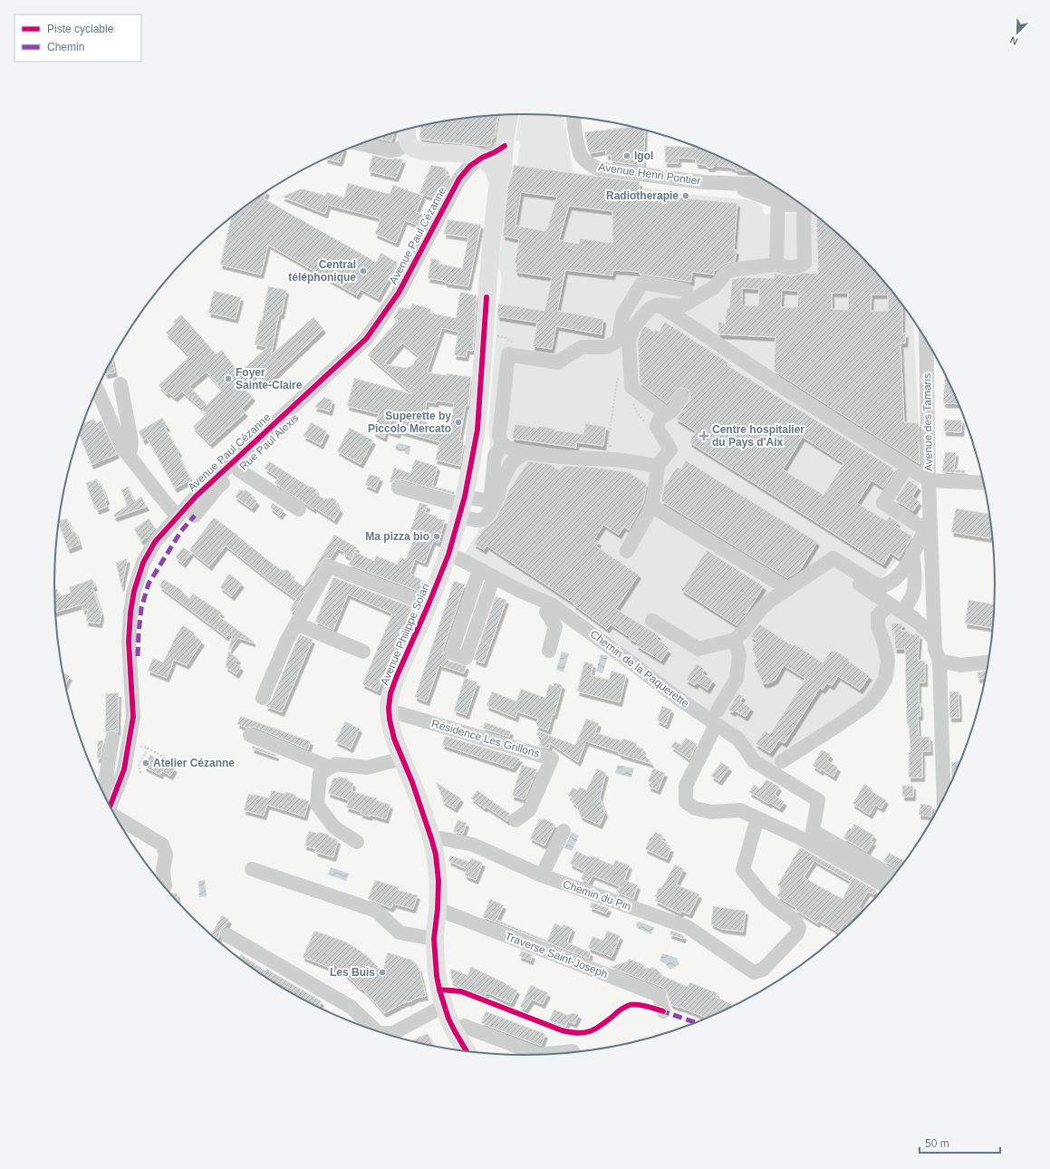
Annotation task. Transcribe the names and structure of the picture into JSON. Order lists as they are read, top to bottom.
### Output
{
  "streets": {
    "main road": ["Avenue Philippe Solari"],
    "street": [
      "Avenue Henri Pontier",
      "Avenue Paul Cézanne",
      "Avenue des Tamaris",
      "Rue Paul Alexis",
      "Chemin de la Paquerette",
      "Résidence Les Grillons",
      "Chemin du Pin",
      "Traverse Saint-Joseph"
    ]
  },
  "crossings": [
    ["Avenue Paul Cézanne", "Rue Paul Alexis"],
    ["Avenue Paul Cézanne", "Avenue Philippe Solari"],
    ["Avenue Philippe Solari", "Chemin de la Paquerette"],
    ["Avenue Philippe Solari", "Résidence Les Grillons"],
    ["Avenue Philippe Solari", "Chemin du Pin"],
    ["Avenue Philippe Solari", "Traverse Saint-Joseph"]
  ],
  "places": {
    "other": [
      "Igol",
      "Radiotherapie",
      "Central téléphonique",
      "Foyer Sainte-Claire",
      "Superette by Piccolo Mercato",
      "Ma pizza bio",
      "Atelier Cézanne",
      "Les Buis"
    ],
    "health": ["Centre hospitalier du Pays d'Aix"]
  },
  "legend": ["Piste cyclable", "Chemin"],
  "scale_bar": "50 m",
  "north": "bottom left"
}
